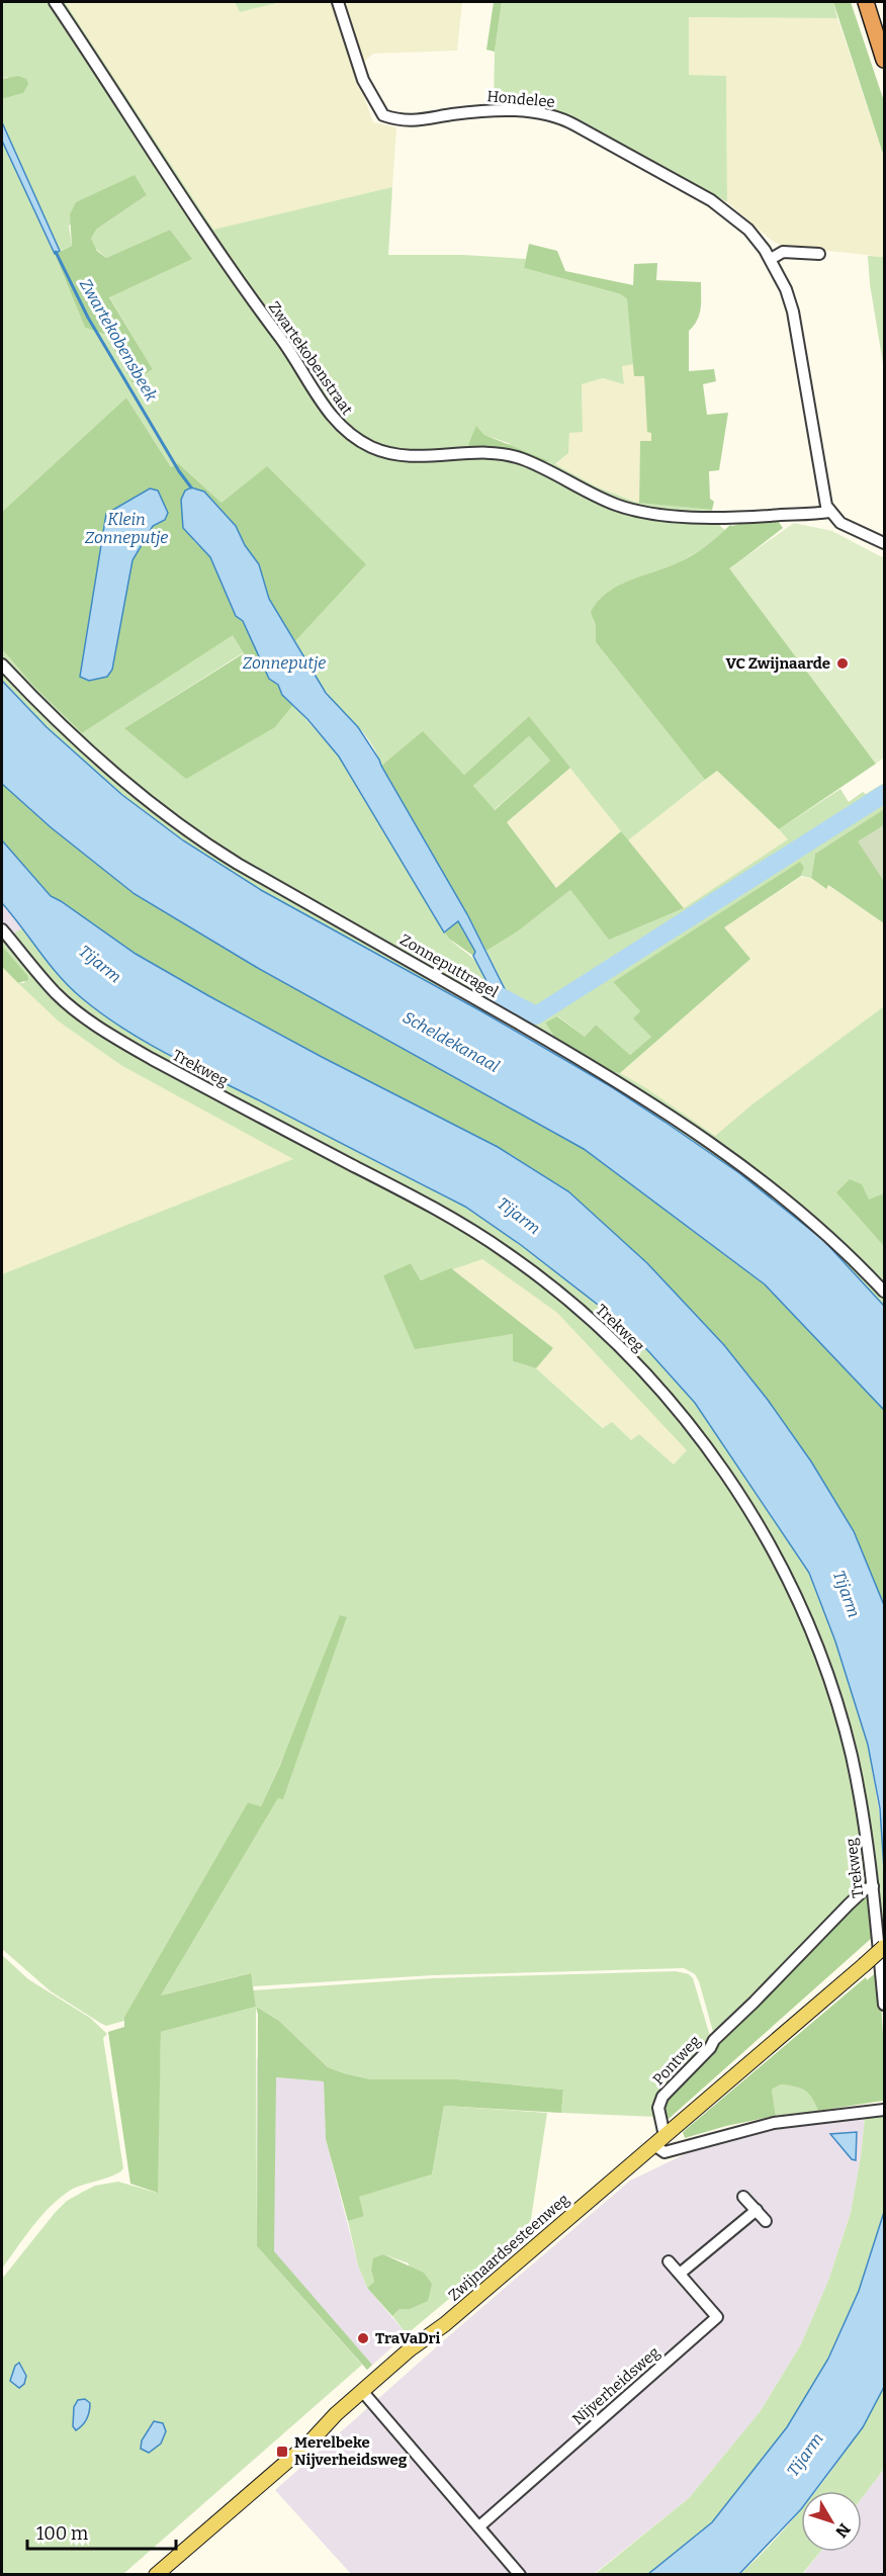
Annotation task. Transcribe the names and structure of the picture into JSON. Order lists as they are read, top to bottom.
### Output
{
  "streets": {
    "main road": ["Zwijnaardsesteenweg"],
    "street": [
      "Hondelee",
      "Zwartekobenstraat",
      "Zonneputtragel",
      "Trekweg",
      "Pontweg",
      "Nijverheidsweg"
    ]
  },
  "crossings": [
    ["Hondelee", "Zwartekobenstraat"],
    ["Trekweg", "Pontweg"],
    ["Pontweg", "Zwijnaardsesteenweg"]
  ],
  "water": [
    "Zwartekobensbeek",
    "Klein Zonneputje",
    "Zonneputje",
    "Tijarm",
    "Scheldekanaal"
  ],
  "places": {
    "other": ["VC Zwijnaarde", "TraVaDri"],
    "transit": ["Merelbeke Nijverheidsweg"]
  },
  "scale_bar": "100 m",
  "north": "bottom right"
}
